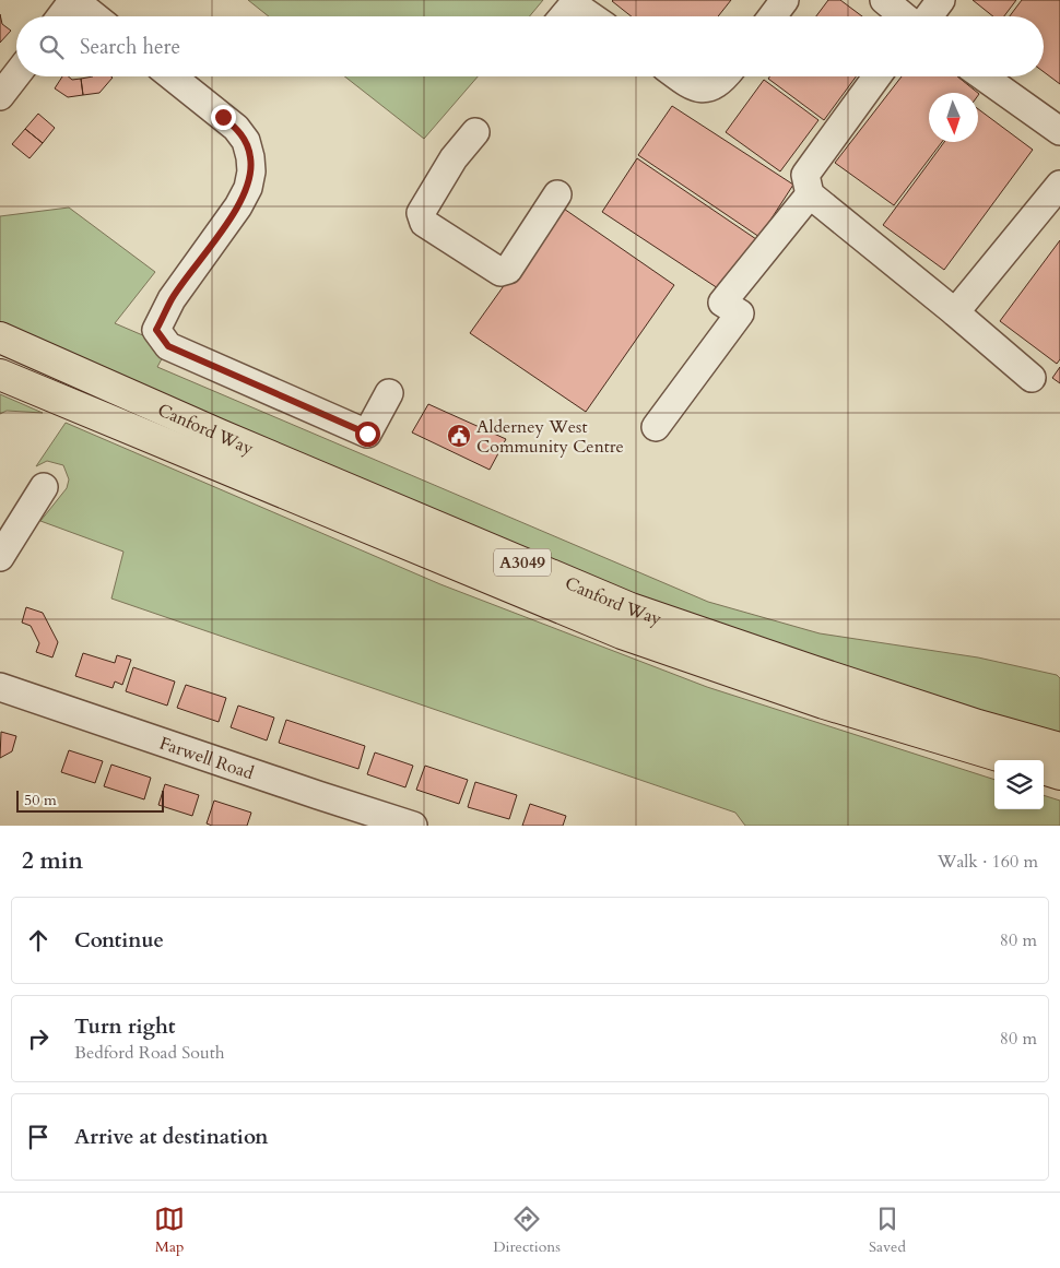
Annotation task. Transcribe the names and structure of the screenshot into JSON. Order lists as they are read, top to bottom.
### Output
{
  "streets": {
    "highway": ["Canford Way", "A3049"],
    "street": ["Farwell Road"]
  },
  "places": {
    "public building": ["Alderney West Community Centre"]
  },
  "scale_bar": "50 m",
  "north": "bottom",
  "page": {
    "search": "Search here",
    "scale": "50 m",
    "heading": ["2 min", "Walk · 160 m"],
    "list": [
      ["Continue", "80 m"],
      ["Turn right", "Bedford Road South", "80 m"],
      "Arrive at destination"
    ],
    "nav": ["Map", "Directions", "Saved"]
  }
}
